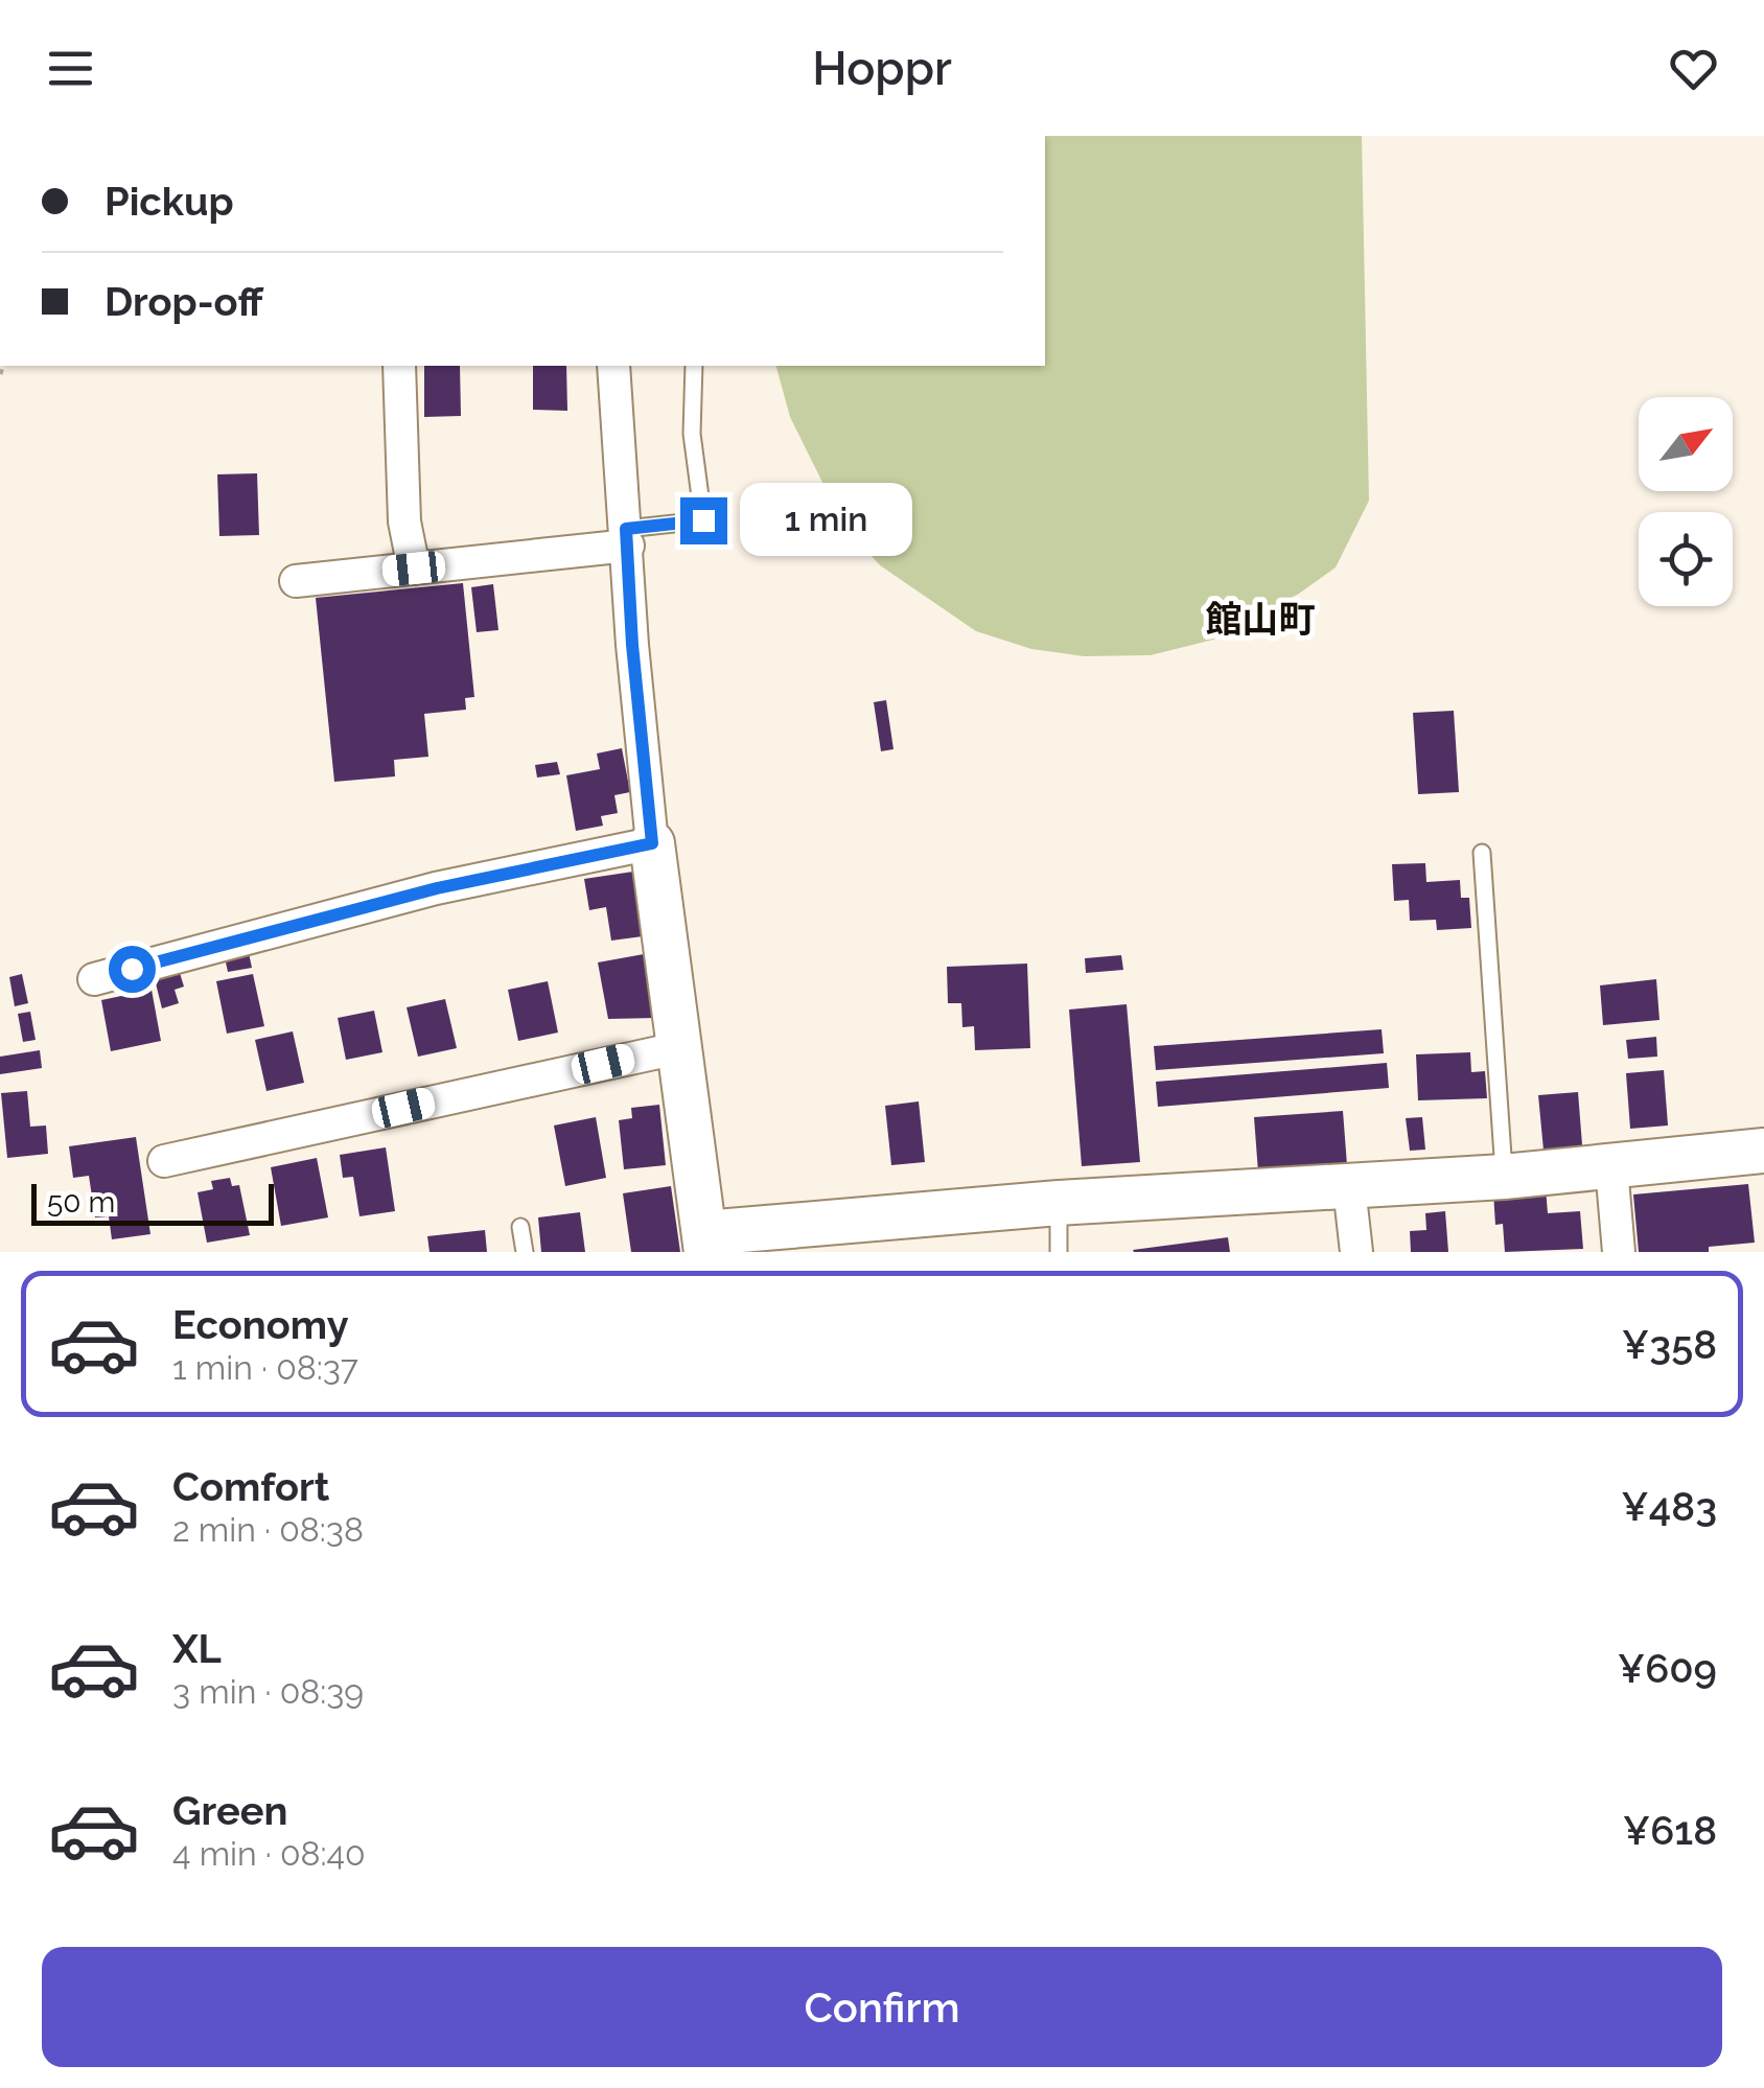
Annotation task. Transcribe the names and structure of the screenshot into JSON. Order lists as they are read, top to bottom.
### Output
{
  "districts": ["館山町"],
  "scale_bar": "50 m",
  "north": "top right",
  "page": {
    "header": "Hoppr",
    "banner": ["Pickup", "Drop-off"],
    "bubble": "1 min",
    "scale": "50 m",
    "list": [
      {
        "name": "Economy",
        "note": "1 min · 08:37",
        "value": "¥358"
      },
      {
        "name": "Comfort",
        "note": "2 min · 08:38",
        "value": "¥483"
      },
      {
        "name": "XL",
        "note": "3 min · 08:39",
        "value": "¥609"
      },
      {
        "name": "Green",
        "note": "4 min · 08:40",
        "value": "¥618"
      }
    ],
    "buttons": "Confirm"
  }
}
